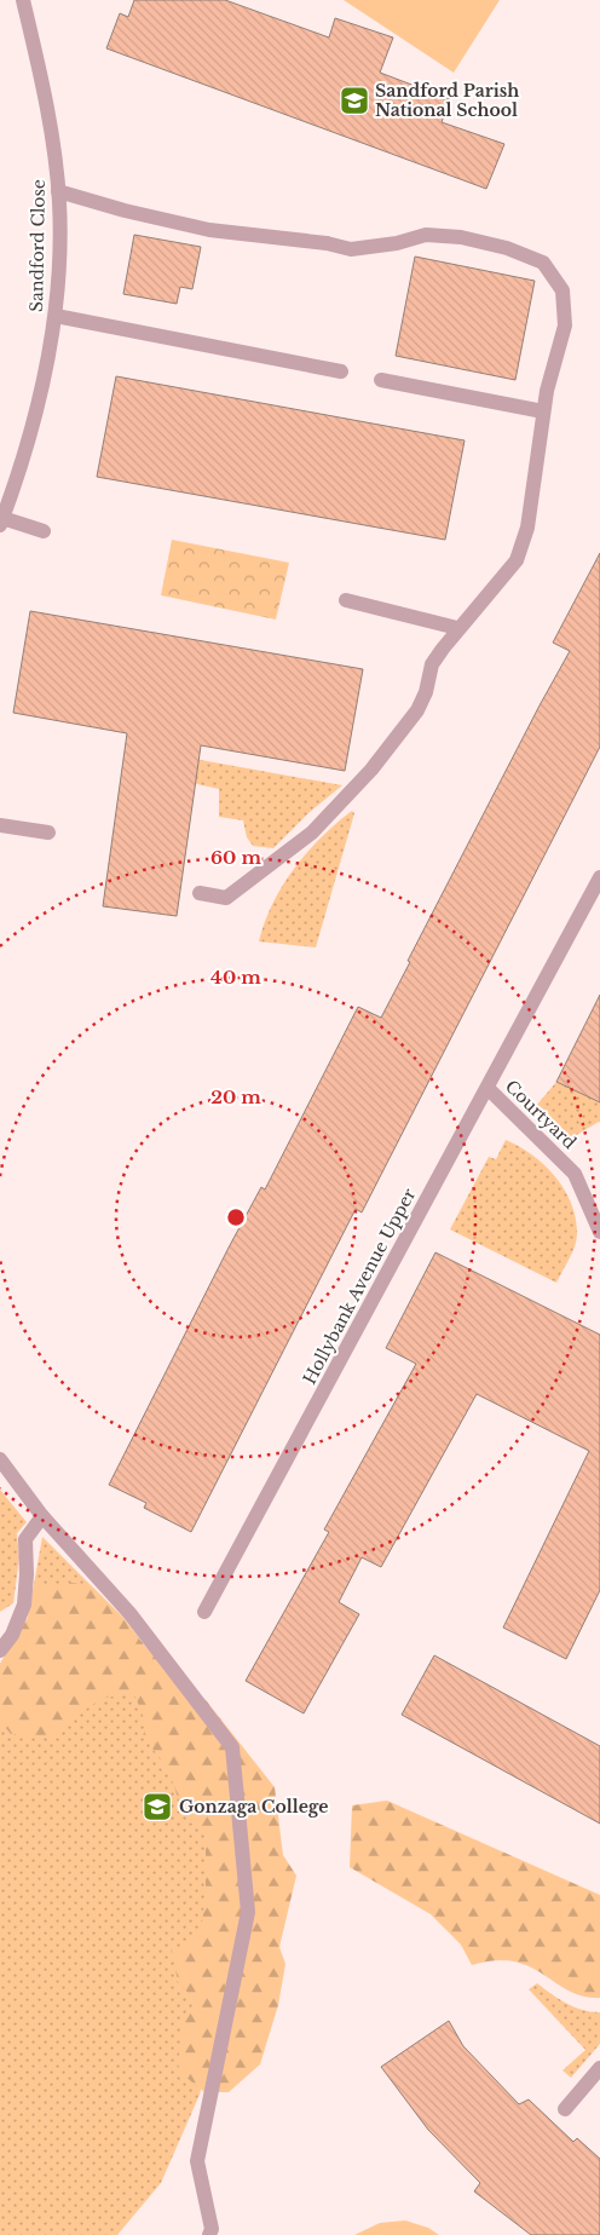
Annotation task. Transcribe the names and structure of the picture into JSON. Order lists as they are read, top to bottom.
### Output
{
  "streets": {
    "street": ["Sandford Close", "Courtyard", "Hollybank Avenue Upper"]
  },
  "crossings": [
    ["Courtyard", "Hollybank Avenue Upper"]
  ],
  "places": {
    "school or university": ["Sandford Parish National School", "Gonzaga College"]
  },
  "rings": ["60 m", "40 m", "20 m"]
}
